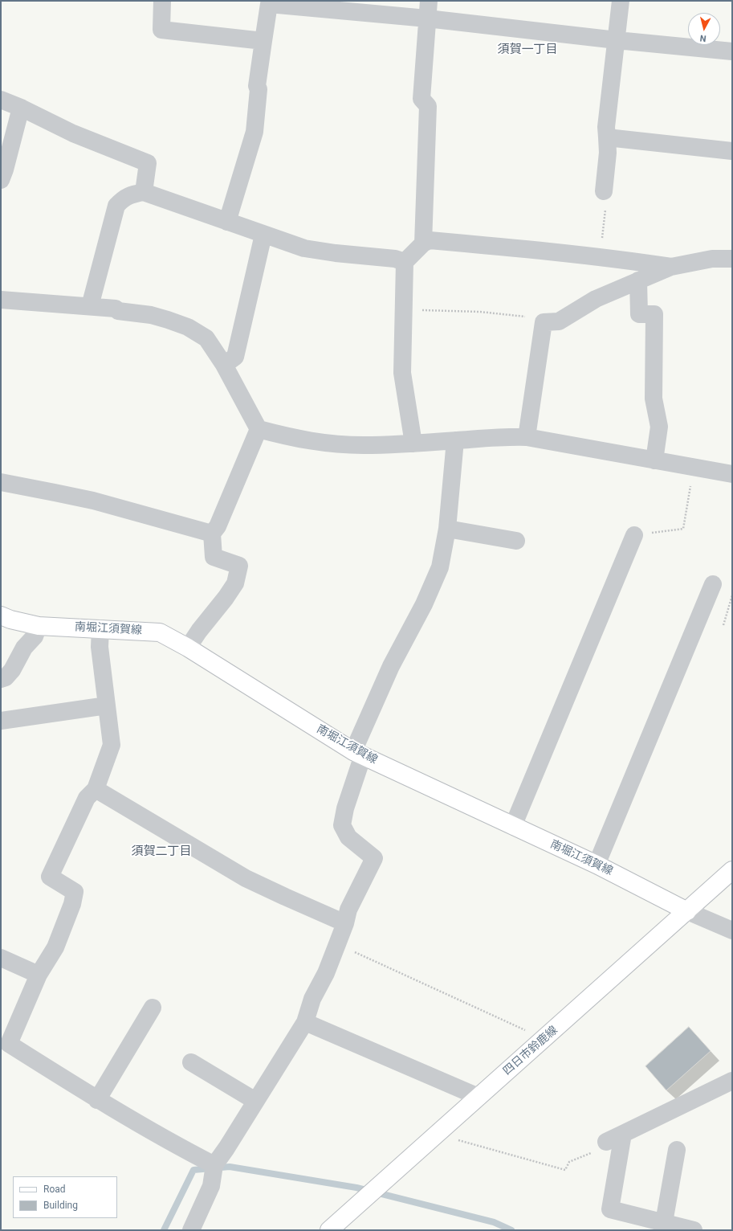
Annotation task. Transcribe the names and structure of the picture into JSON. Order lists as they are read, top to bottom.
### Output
{
  "streets": {
    "main road": ["南堀江須賀線", "四日市鈴鹿線"]
  },
  "crossings": [
    ["南堀江須賀線", "四日市鈴鹿線"]
  ],
  "districts": ["須賀一丁目", "須賀二丁目"],
  "legend": ["Road", "Building"],
  "north": "bottom"
}
